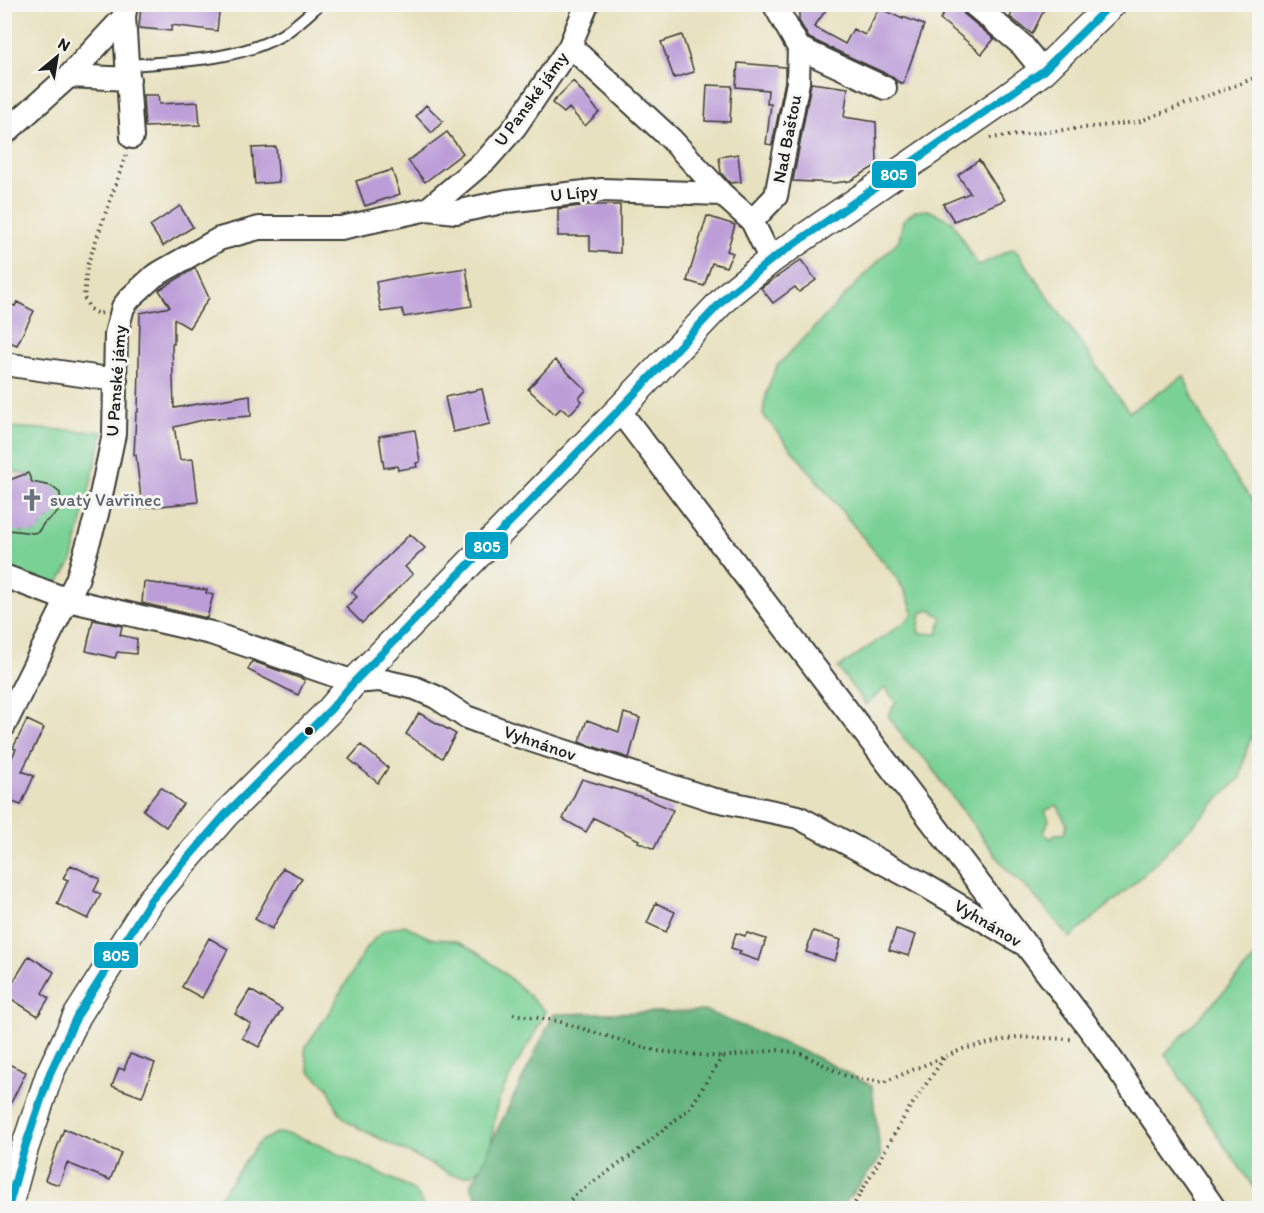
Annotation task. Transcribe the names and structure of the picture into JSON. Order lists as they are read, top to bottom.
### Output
{
  "streets": {
    "street": [
      "U Panské jámy",
      "Nad Baštou",
      "U Lípy",
      "Vyhnánov"
    ]
  },
  "crossings": [
    ["U Panské jámy", "U Lípy"]
  ],
  "places": {
    "church": ["svatý Vavřinec"]
  },
  "lines": ["transit line 805"],
  "north": "top right"
}
